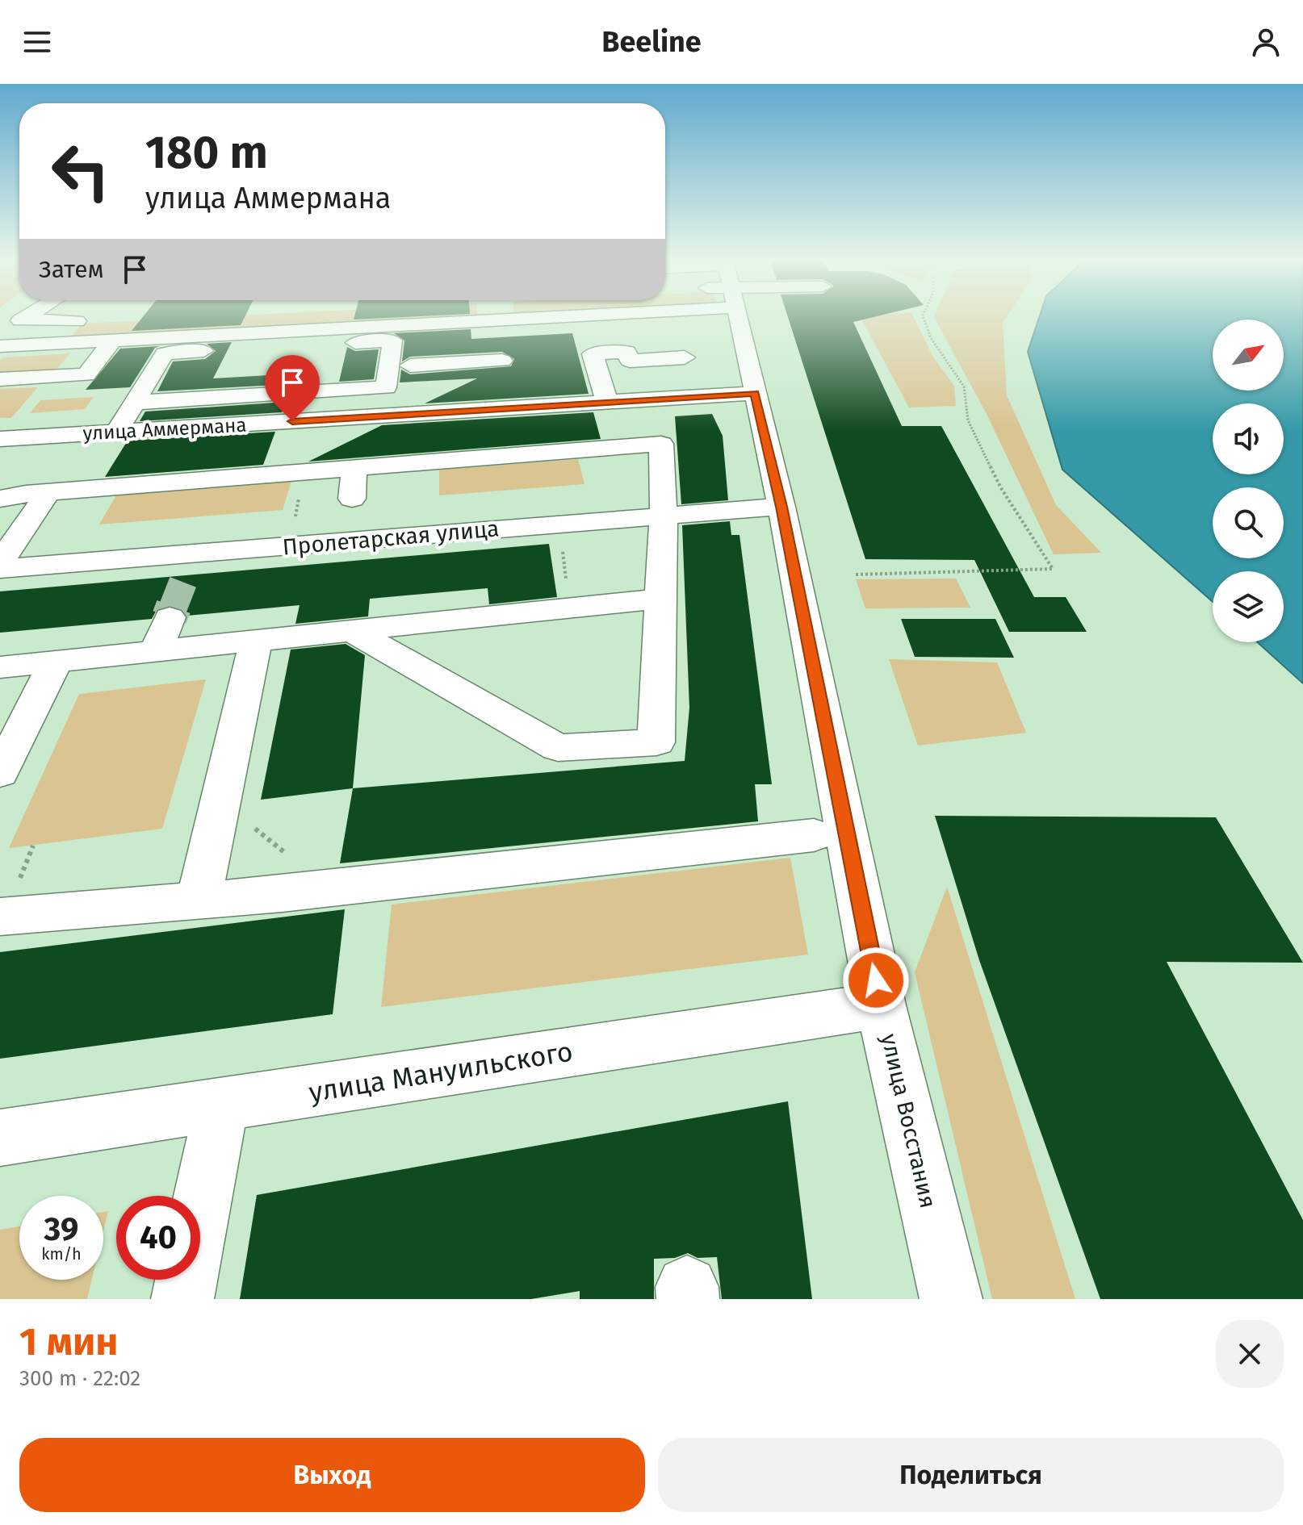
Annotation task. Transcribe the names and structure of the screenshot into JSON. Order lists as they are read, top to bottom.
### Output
{
  "streets": {
    "street": [
      "улица Аммермана",
      "Пролетарская улица",
      "улица Мануильского",
      "улица Восстания"
    ]
  },
  "crossings": [
    ["улица Аммермана", "улица Восстания"],
    ["Пролетарская улица", "улица Восстания"],
    ["улица Мануильского", "улица Восстания"]
  ],
  "north": "top right",
  "page": {
    "header": "Beeline",
    "turn": ["180 m", "улица Аммермана"],
    "then": "Затем",
    "speed": "39 km/h",
    "limit": "40",
    "heading": ["1 мин", "300 m · 22:02"],
    "buttons": ["Выход", "Поделиться"]
  }
}
